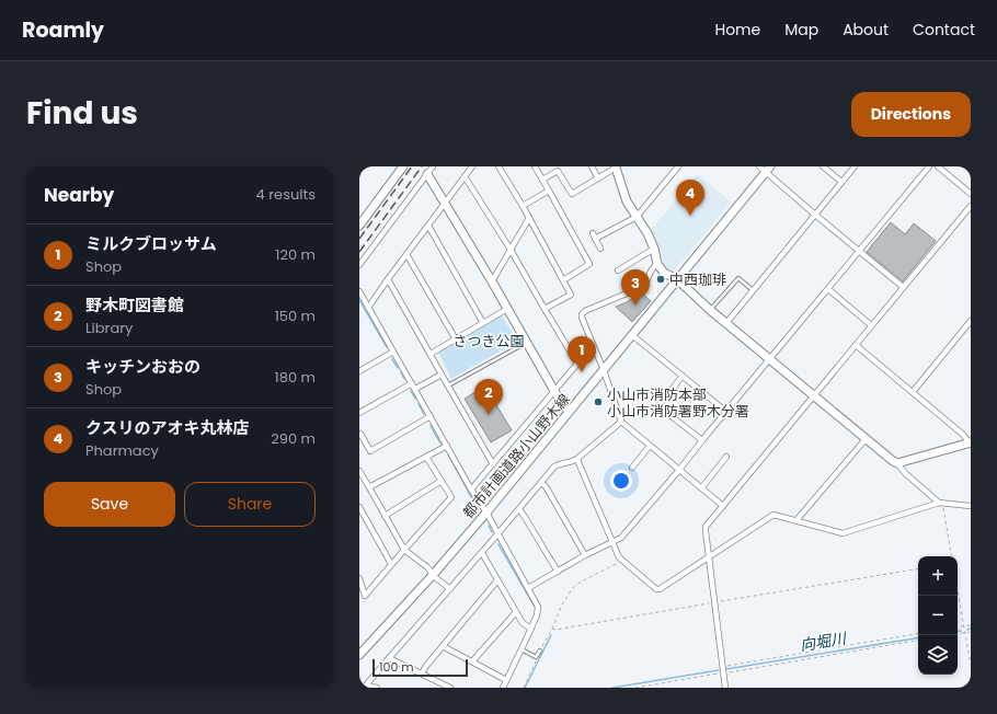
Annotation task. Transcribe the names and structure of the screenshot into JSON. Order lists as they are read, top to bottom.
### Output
{
  "streets": {
    "street": ["都市計画道路小山野木線"]
  },
  "water": ["向堀川"],
  "parks": ["さつき公園"],
  "places": ["中西珈琲", "小山市消防本部 小山市消防署野木分署"],
  "scale_bar": "100 m",
  "page": {
    "header": "Roamly",
    "nav": [
      "Home",
      "Map",
      "About",
      "Contact"
    ],
    "title": "Find us",
    "buttons": [
      "Directions",
      ["Save", "Share"]
    ],
    "heading": ["Nearby", "4 results"],
    "pins": [
      "4",
      "3",
      "1",
      "2"
    ],
    "list": [
      {
        "mark": "1",
        "name": "ミルクブロッサム",
        "note": "Shop",
        "value": "120 m"
      },
      {
        "mark": "2",
        "name": "野木町図書館",
        "note": "Library",
        "value": "150 m"
      },
      {
        "mark": "3",
        "name": "キッチンおおの",
        "note": "Shop",
        "value": "180 m"
      },
      {
        "mark": "4",
        "name": "クスリのアオキ丸林店",
        "note": "Pharmacy",
        "value": "290 m"
      }
    ],
    "map_buttons": ["+", "−"],
    "scale": "100 m"
  }
}
